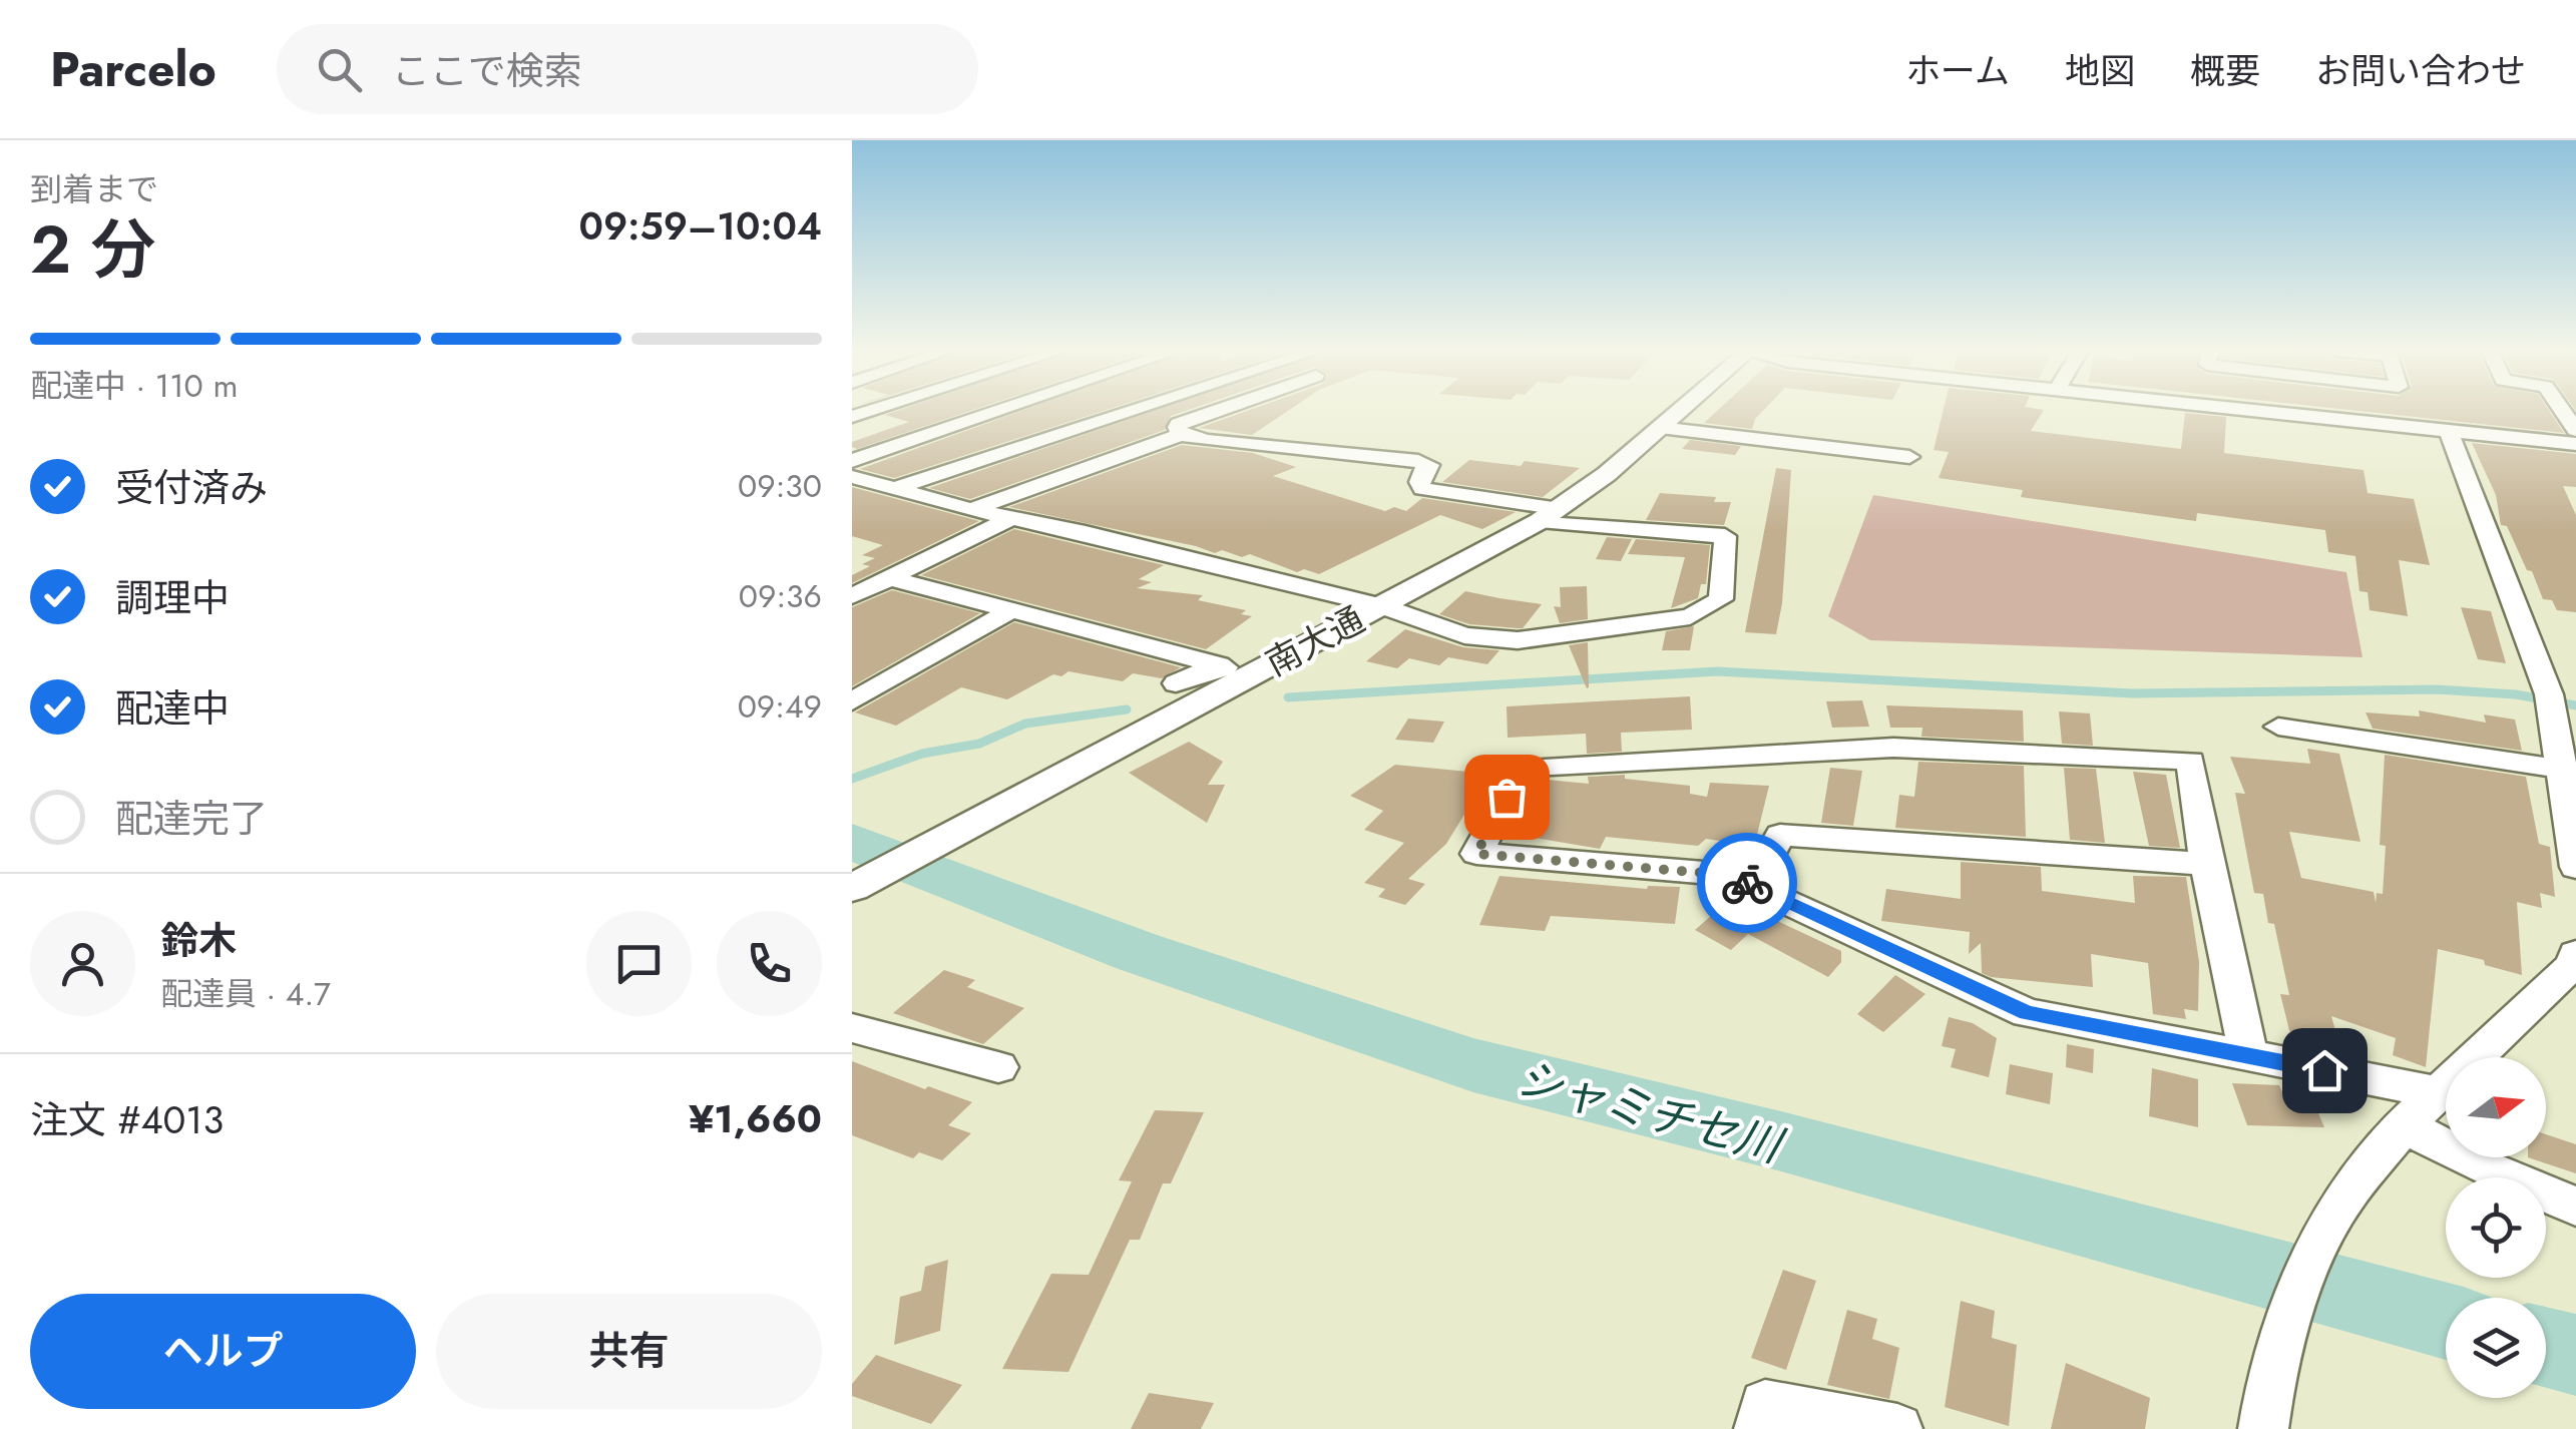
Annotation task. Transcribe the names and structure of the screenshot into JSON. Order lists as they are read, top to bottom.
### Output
{
  "streets": {
    "street": ["南大通"]
  },
  "water": ["シャミチセ川"],
  "north": "right",
  "page": {
    "header": "Parcelo",
    "search": "ここで検索",
    "nav": [
      "ホーム",
      "地図",
      "概要",
      "お問い合わせ"
    ],
    "heading": ["2 分", "到着まで", "09:59–10:04"],
    "panel": [
      "鈴木",
      "配達員 · 4.7",
      "注文 #4013",
      "¥1,660"
    ],
    "bar": "配達中 · 110 m",
    "list": [
      ["受付済み", "09:30"],
      ["調理中", "09:36"],
      ["配達中", "09:49"],
      "配達完了"
    ],
    "buttons": ["ヘルプ", "共有"]
  }
}
